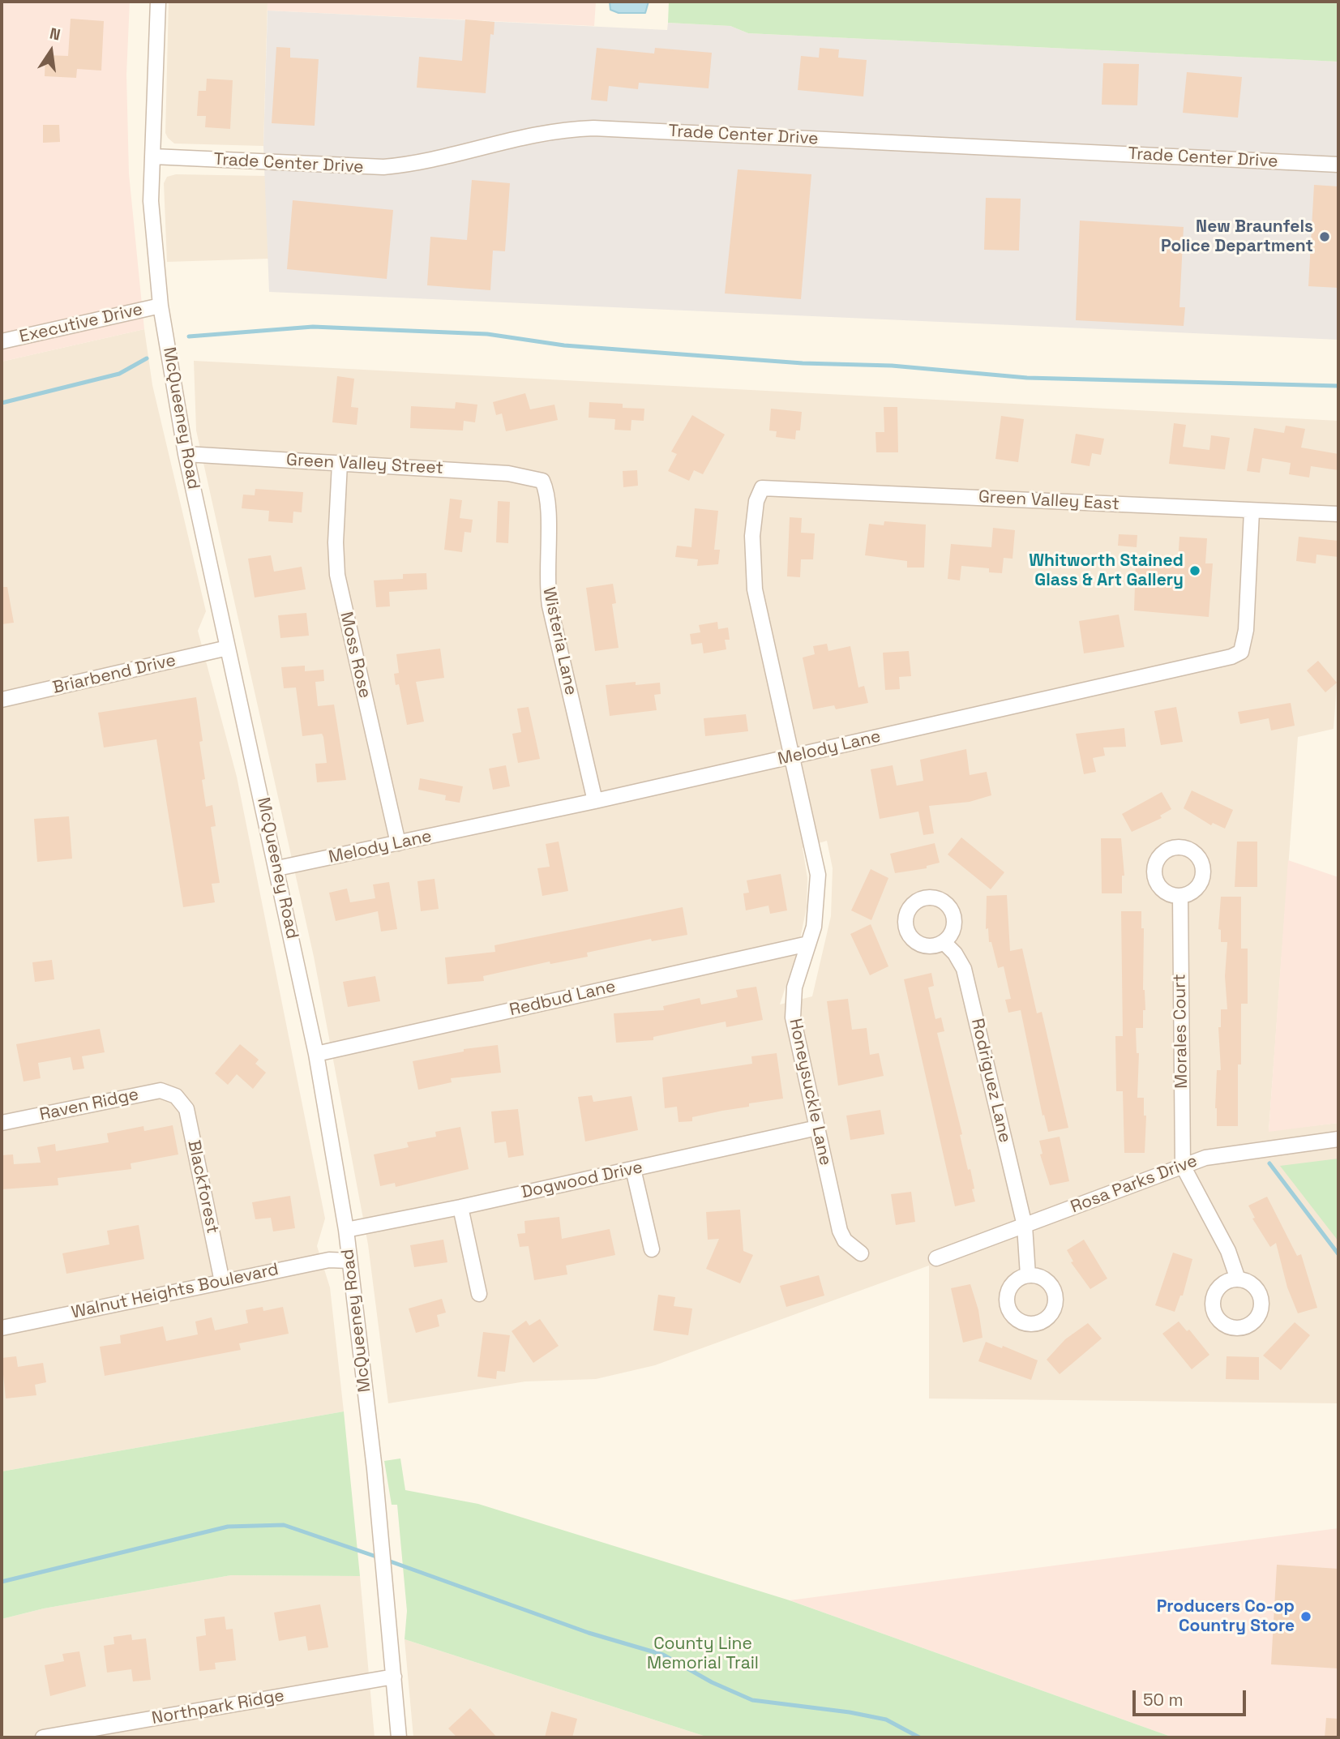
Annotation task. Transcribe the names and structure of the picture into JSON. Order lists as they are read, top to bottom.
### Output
{
  "streets": {
    "street": [
      "Trade Center Drive",
      "Executive Drive",
      "McQueeney Road",
      "Green Valley Street",
      "Green Valley East",
      "Wisteria Lane",
      "Moss Rose",
      "Briarbend Drive",
      "Melody Lane",
      "Redbud Lane",
      "Morales Court",
      "Rodriguez Lane",
      "Honeysuckle Lane",
      "Raven Ridge",
      "Dogwood Drive",
      "Rosa Parks Drive",
      "Blackforest",
      "Walnut Heights Boulevard",
      "Northpark Ridge"
    ]
  },
  "crossings": [
    ["Trade Center Drive", "McQueeney Road"],
    ["Executive Drive", "McQueeney Road"],
    ["McQueeney Road", "Green Valley Street"],
    ["McQueeney Road", "Briarbend Drive"],
    ["McQueeney Road", "Melody Lane"],
    ["McQueeney Road", "Redbud Lane"],
    ["McQueeney Road", "Dogwood Drive"],
    ["McQueeney Road", "Walnut Heights Boulevard"],
    ["McQueeney Road", "Northpark Ridge"],
    ["Green Valley Street", "Wisteria Lane"],
    ["Green Valley Street", "Moss Rose"],
    ["Green Valley East", "Melody Lane"],
    ["Green Valley East", "Honeysuckle Lane"],
    ["Wisteria Lane", "Melody Lane"],
    ["Moss Rose", "Melody Lane"],
    ["Melody Lane", "Honeysuckle Lane"],
    ["Redbud Lane", "Honeysuckle Lane"],
    ["Morales Court", "Rosa Parks Drive"],
    ["Rodriguez Lane", "Rosa Parks Drive"],
    ["Honeysuckle Lane", "Dogwood Drive"],
    ["Raven Ridge", "Blackforest"],
    ["Blackforest", "Walnut Heights Boulevard"]
  ],
  "parks": ["County Line Memorial Trail"],
  "places": ["New Braunfels Police Department", "Whitworth Stained Glass & Art Gallery", "Producers Co-op Country Store"],
  "scale_bar": "50 m",
  "north": "top"
}
